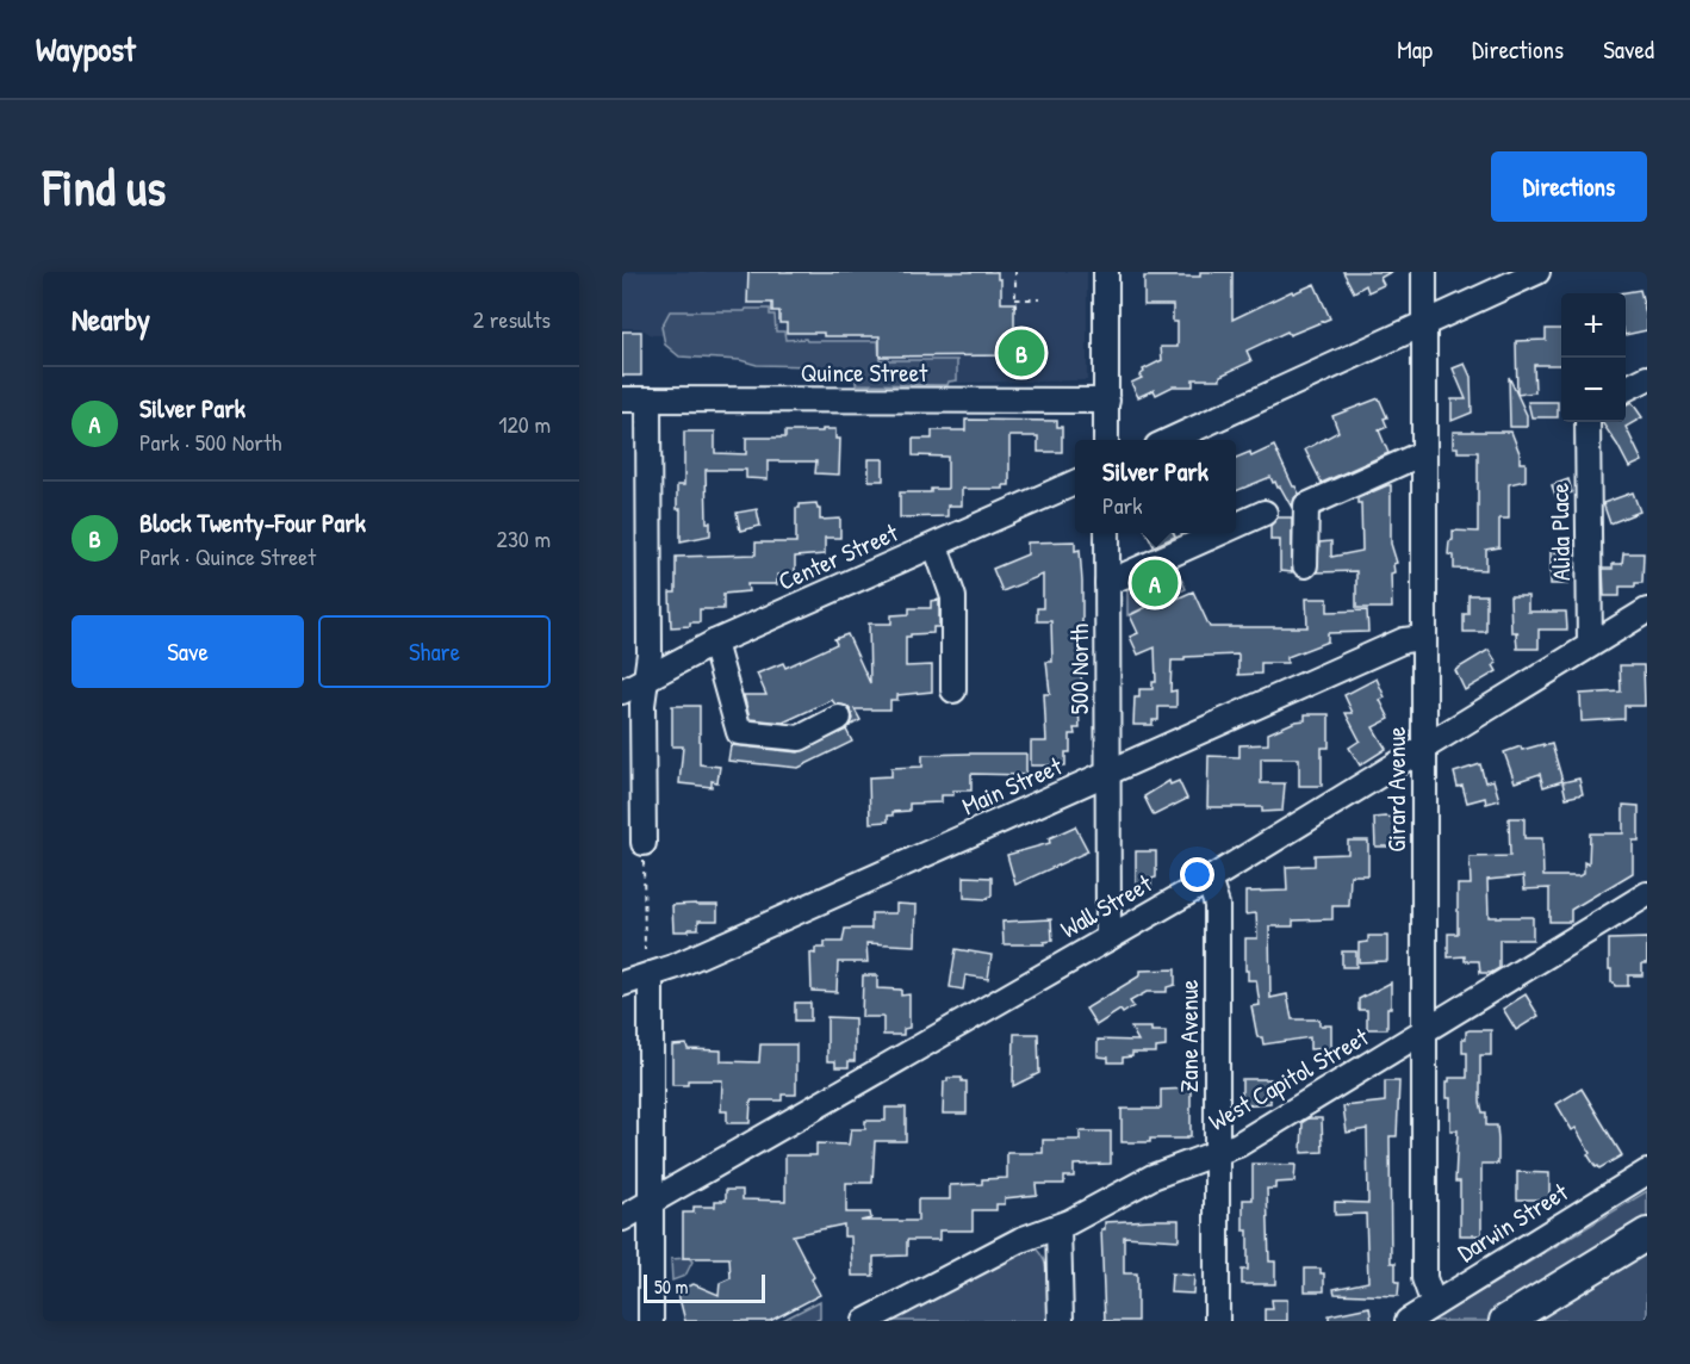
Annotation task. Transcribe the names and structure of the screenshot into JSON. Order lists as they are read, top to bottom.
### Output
{
  "streets": {
    "street": [
      "Quince Street",
      "Alida Place",
      "Center Street",
      "500 North",
      "Main Street",
      "Girard Avenue",
      "Wall Street",
      "Zane Avenue",
      "West Capitol Street",
      "Darwin Street"
    ]
  },
  "crossings": [
    ["Alida Place", "Wall Street"],
    ["500 North", "Main Street"],
    ["500 North", "Wall Street"],
    ["Main Street", "Girard Avenue"],
    ["Girard Avenue", "Wall Street"],
    ["Girard Avenue", "West Capitol Street"],
    ["Girard Avenue", "Darwin Street"],
    ["Wall Street", "Zane Avenue"],
    ["Zane Avenue", "West Capitol Street"]
  ],
  "scale_bar": "50 m",
  "page": {
    "header": "Waypost",
    "nav": ["Map", "Directions", "Saved"],
    "buttons": [
      "Directions",
      ["Save", "Share"]
    ],
    "title": "Find us",
    "heading": ["Nearby", "2 results"],
    "map_buttons": ["+", "−"],
    "pins": ["B", "A"],
    "list": [
      {
        "mark": "A",
        "name": "Silver Park",
        "note": "Park · 500 North",
        "value": "120 m"
      },
      {
        "mark": "B",
        "name": "Block Twenty-Four Park",
        "note": "Park · Quince Street",
        "value": "230 m"
      }
    ],
    "popup": ["Silver Park", "Park"],
    "scale": "50 m"
  }
}
